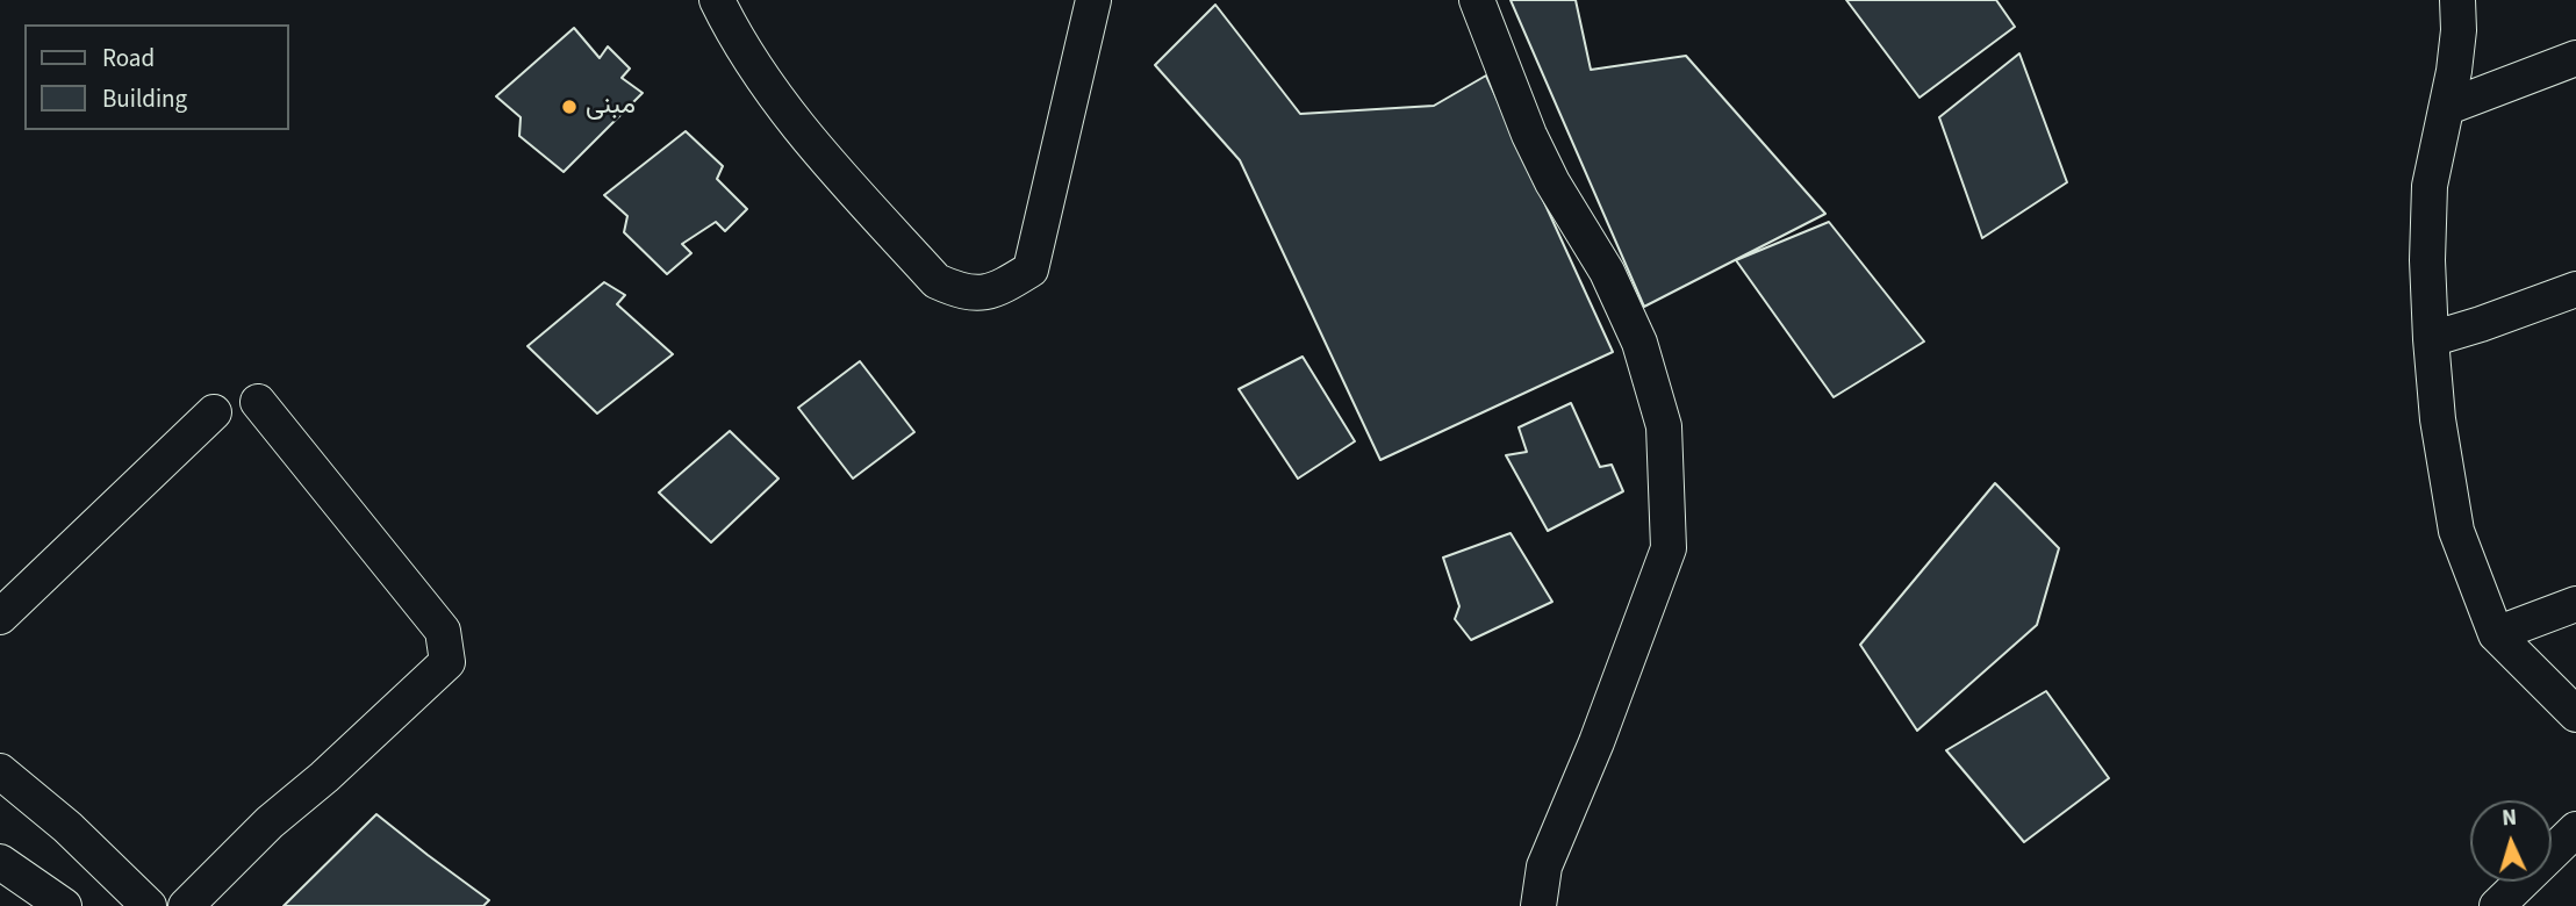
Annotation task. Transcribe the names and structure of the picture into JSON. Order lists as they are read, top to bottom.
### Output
{
  "places": ["مبنى"],
  "legend": ["Road", "Building"],
  "north": "top"
}
